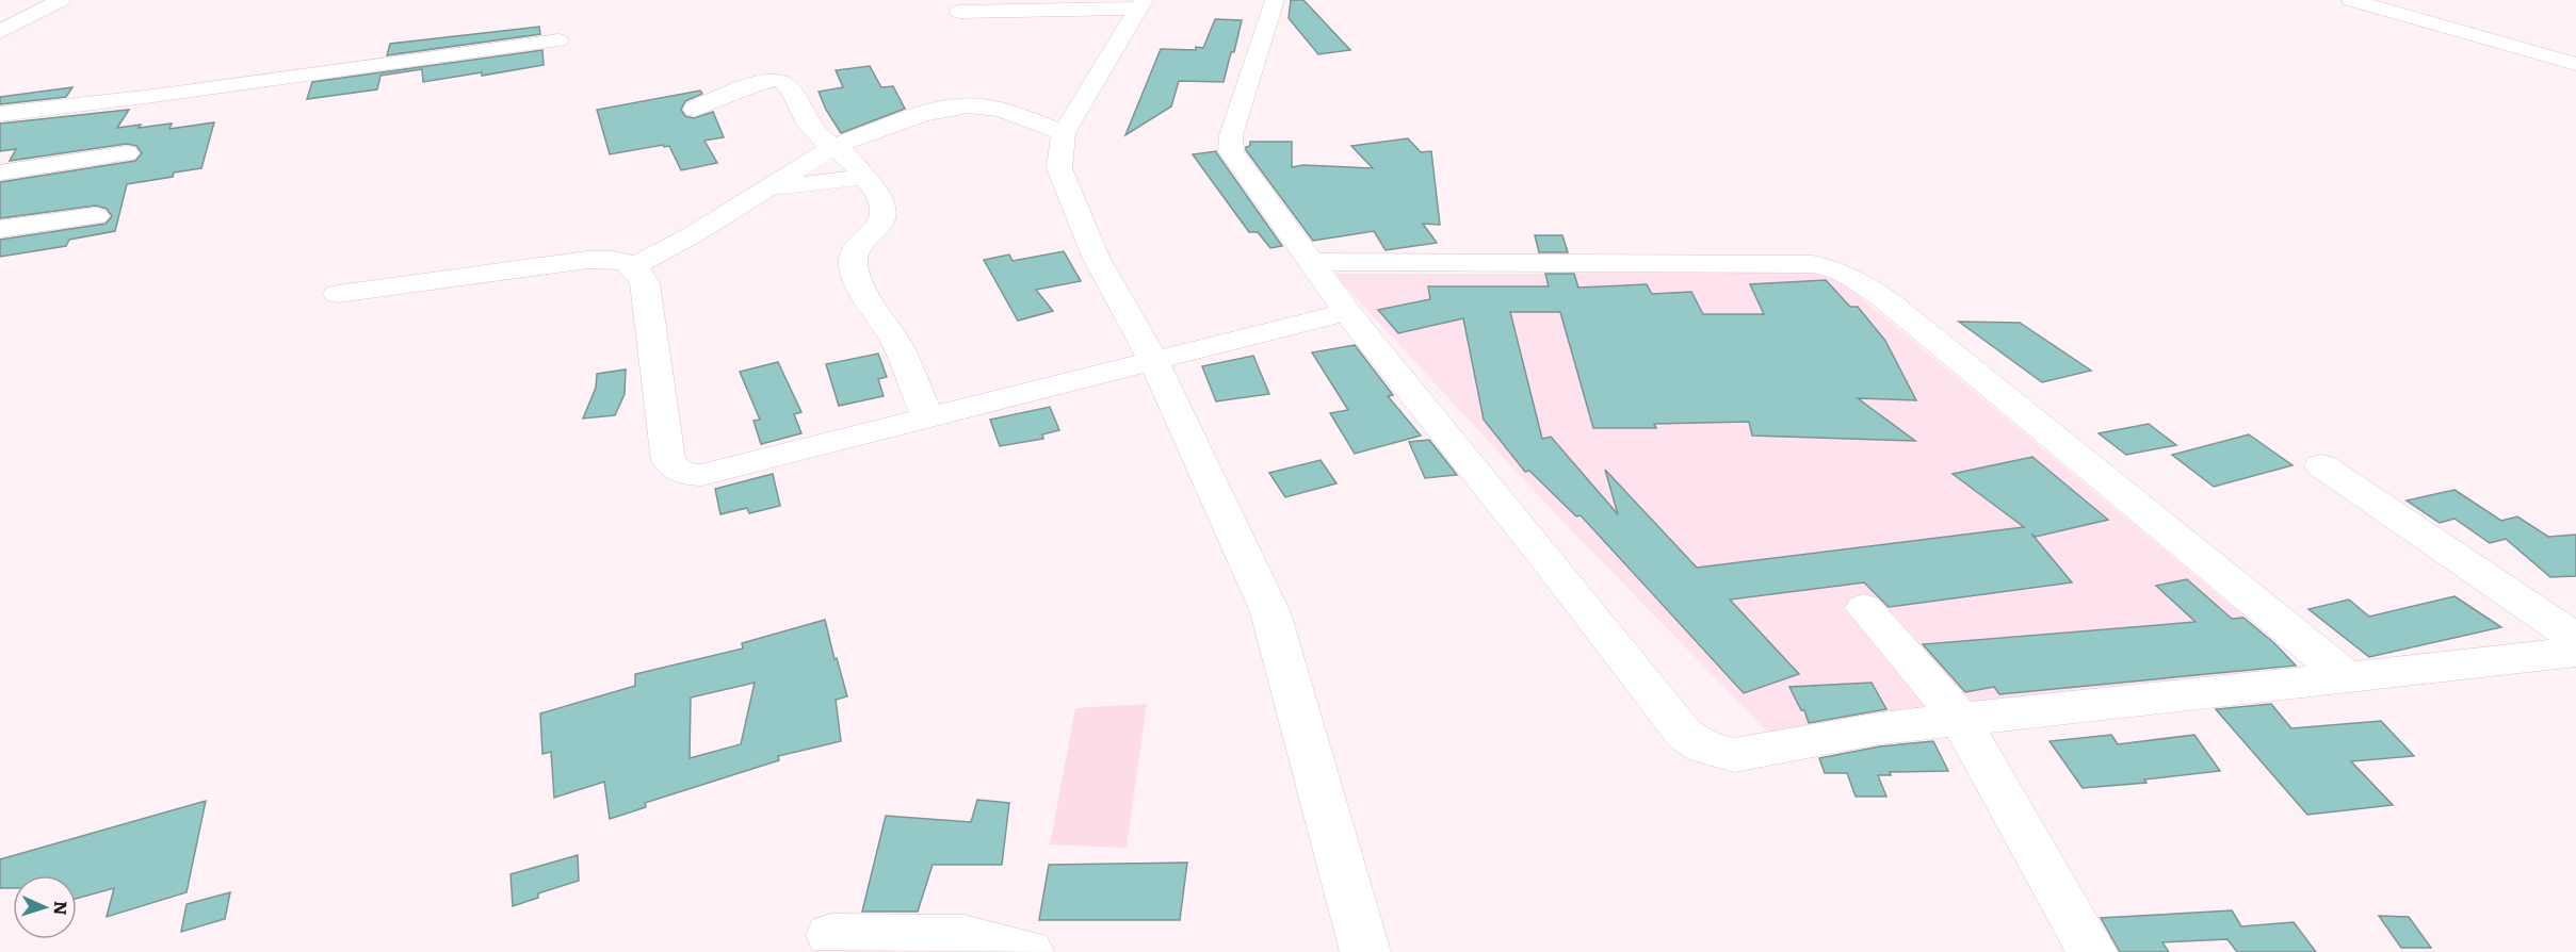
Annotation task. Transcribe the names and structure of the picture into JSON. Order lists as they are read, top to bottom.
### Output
{
  "north": "right"
}
